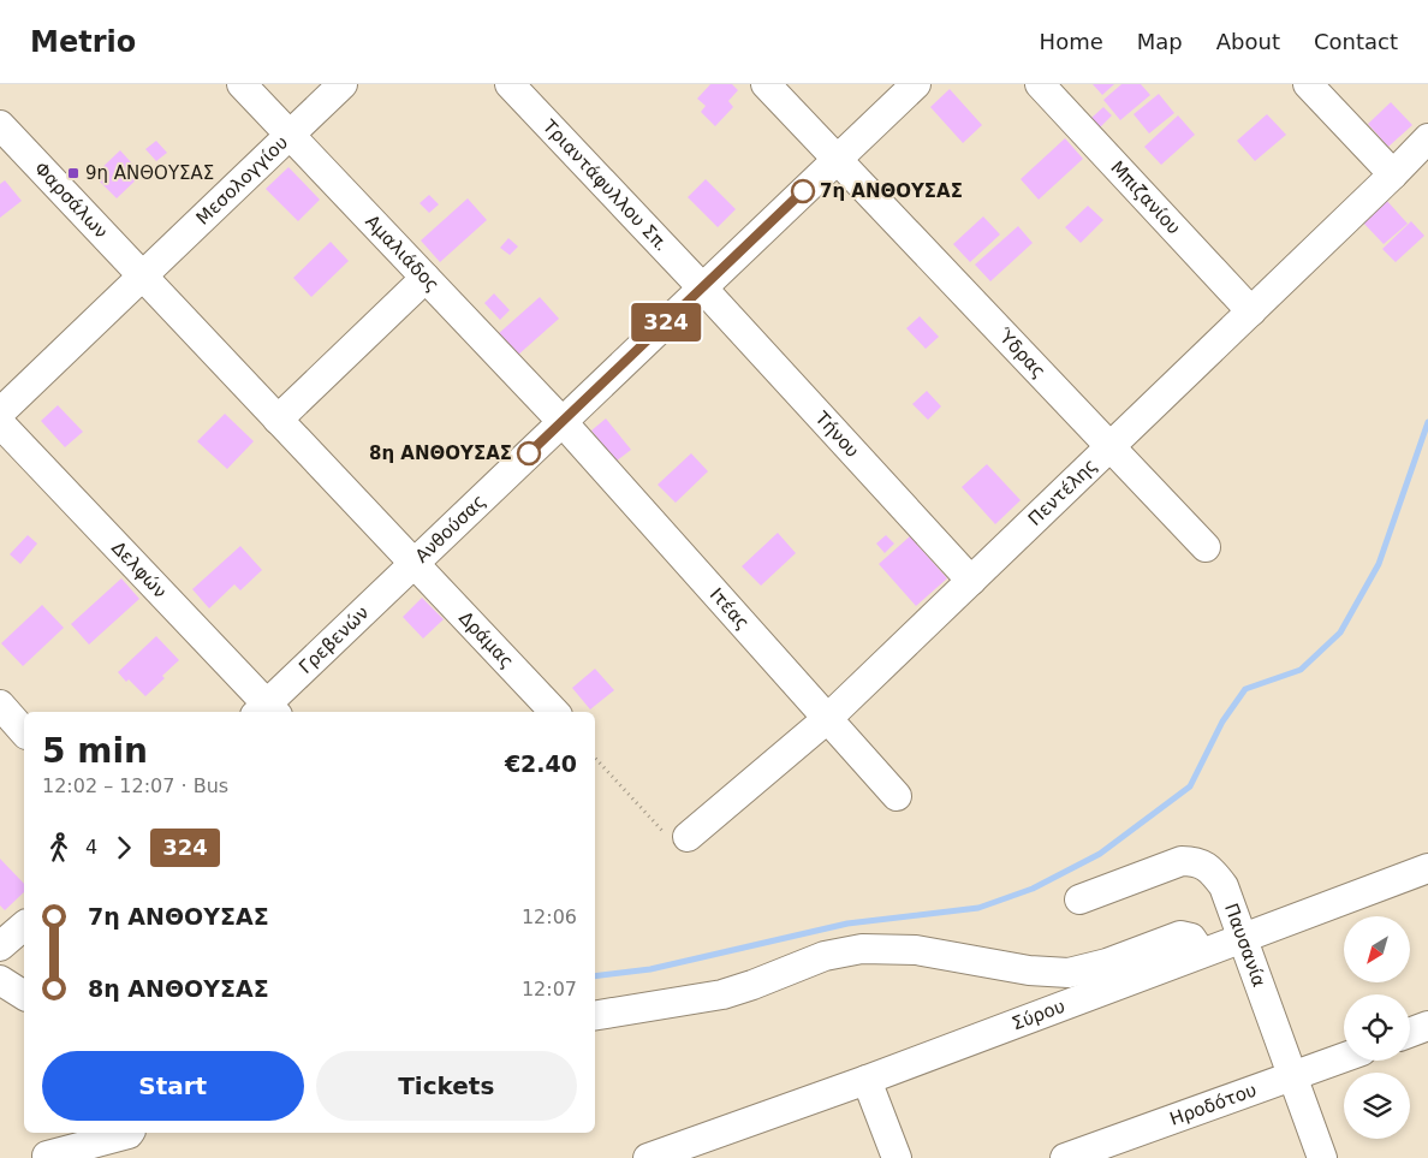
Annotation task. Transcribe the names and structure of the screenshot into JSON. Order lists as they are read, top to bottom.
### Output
{
  "streets": {
    "street": [
      "Μεσολογγίου",
      "Τριαντάφυλλου Σπ.",
      "Μπιζανίου",
      "Φαρσάλων",
      "Αμαλιάδος",
      "Ύδρας",
      "Τήνου",
      "Πεντέλης",
      "Ανθούσας",
      "Δελφών",
      "Ιτέας",
      "Γρεβενών",
      "Δράμας",
      "Παυσανία",
      "Σύρου",
      "Ηροδότου"
    ]
  },
  "crossings": [
    ["Μεσολογγίου", "Φαρσάλων"],
    ["Μεσολογγίου", "Αμαλιάδος"],
    ["Μεσολογγίου", "Ανθούσας"],
    ["Τριαντάφυλλου Σπ.", "Τήνου"],
    ["Τριαντάφυλλου Σπ.", "Ανθούσας"],
    ["Μπιζανίου", "Πεντέλης"],
    ["Φαρσάλων", "Ανθούσας"],
    ["Αμαλιάδος", "Ανθούσας"],
    ["Αμαλιάδος", "Ιτέας"],
    ["Ύδρας", "Πεντέλης"],
    ["Ύδρας", "Ανθούσας"],
    ["Τήνου", "Πεντέλης"],
    ["Τήνου", "Ανθούσας"],
    ["Πεντέλης", "Ιτέας"],
    ["Ανθούσας", "Ιτέας"],
    ["Ανθούσας", "Γρεβενών"],
    ["Ανθούσας", "Δράμας"],
    ["Δελφών", "Γρεβενών"],
    ["Γρεβενών", "Δράμας"],
    ["Παυσανία", "Σύρου"],
    ["Παυσανία", "Ηροδότου"]
  ],
  "places": {
    "transit": ["9η ΑΝΘΟΥΣΑΣ"],
    "other": ["7η ΑΝΘΟΥΣΑΣ", "8η ΑΝΘΟΥΣΑΣ"]
  },
  "lines": ["bus line 324"],
  "north": "bottom left",
  "page": {
    "header": "Metrio",
    "nav": [
      "Home",
      "Map",
      "About",
      "Contact"
    ],
    "on_map": "324",
    "heading": ["5 min", "12:02 – 12:07 · Bus", "€2.40"],
    "legs": ["4", "324"],
    "list": [
      {
        "name": "7η ΑΝΘΟΥΣΑΣ",
        "value": "12:06"
      },
      {
        "name": "8η ΑΝΘΟΥΣΑΣ",
        "value": "12:07"
      }
    ],
    "buttons": ["Start", "Tickets"]
  }
}
